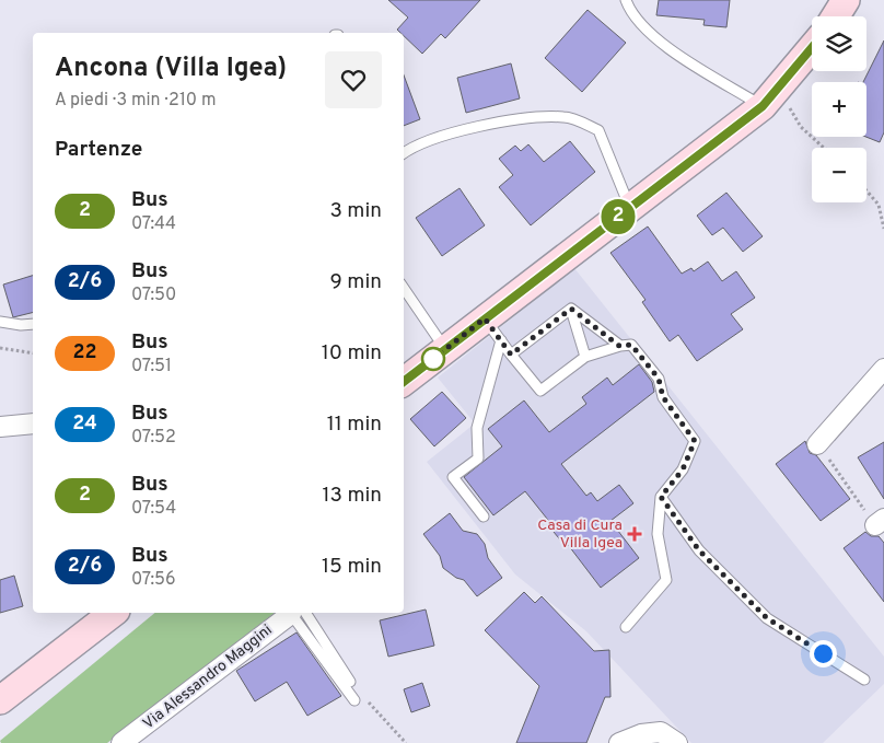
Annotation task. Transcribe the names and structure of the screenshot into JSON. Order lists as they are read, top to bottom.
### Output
{
  "streets": {
    "street": ["Via Alessandro Maggini"]
  },
  "places": {
    "health": ["Casa di Cura Villa Igea"]
  },
  "lines": ["bus line 2"],
  "page": {
    "on_map": "2",
    "map_buttons": ["+", "−"],
    "heading": [
      ["Ancona (Villa Igea)", "A piedi · 3 min · 210 m"],
      "Partenze"
    ],
    "list": [
      {
        "mark": "2",
        "name": "Bus",
        "note": "07:44",
        "value": "3 min"
      },
      {
        "mark": "2/6",
        "name": "Bus",
        "note": "07:50",
        "value": "9 min"
      },
      {
        "mark": "22",
        "name": "Bus",
        "note": "07:51",
        "value": "10 min"
      },
      {
        "mark": "24",
        "name": "Bus",
        "note": "07:52",
        "value": "11 min"
      },
      {
        "mark": "2",
        "name": "Bus",
        "note": "07:54",
        "value": "13 min"
      },
      {
        "mark": "2/6",
        "name": "Bus",
        "note": "07:56",
        "value": "15 min"
      }
    ]
  }
}
